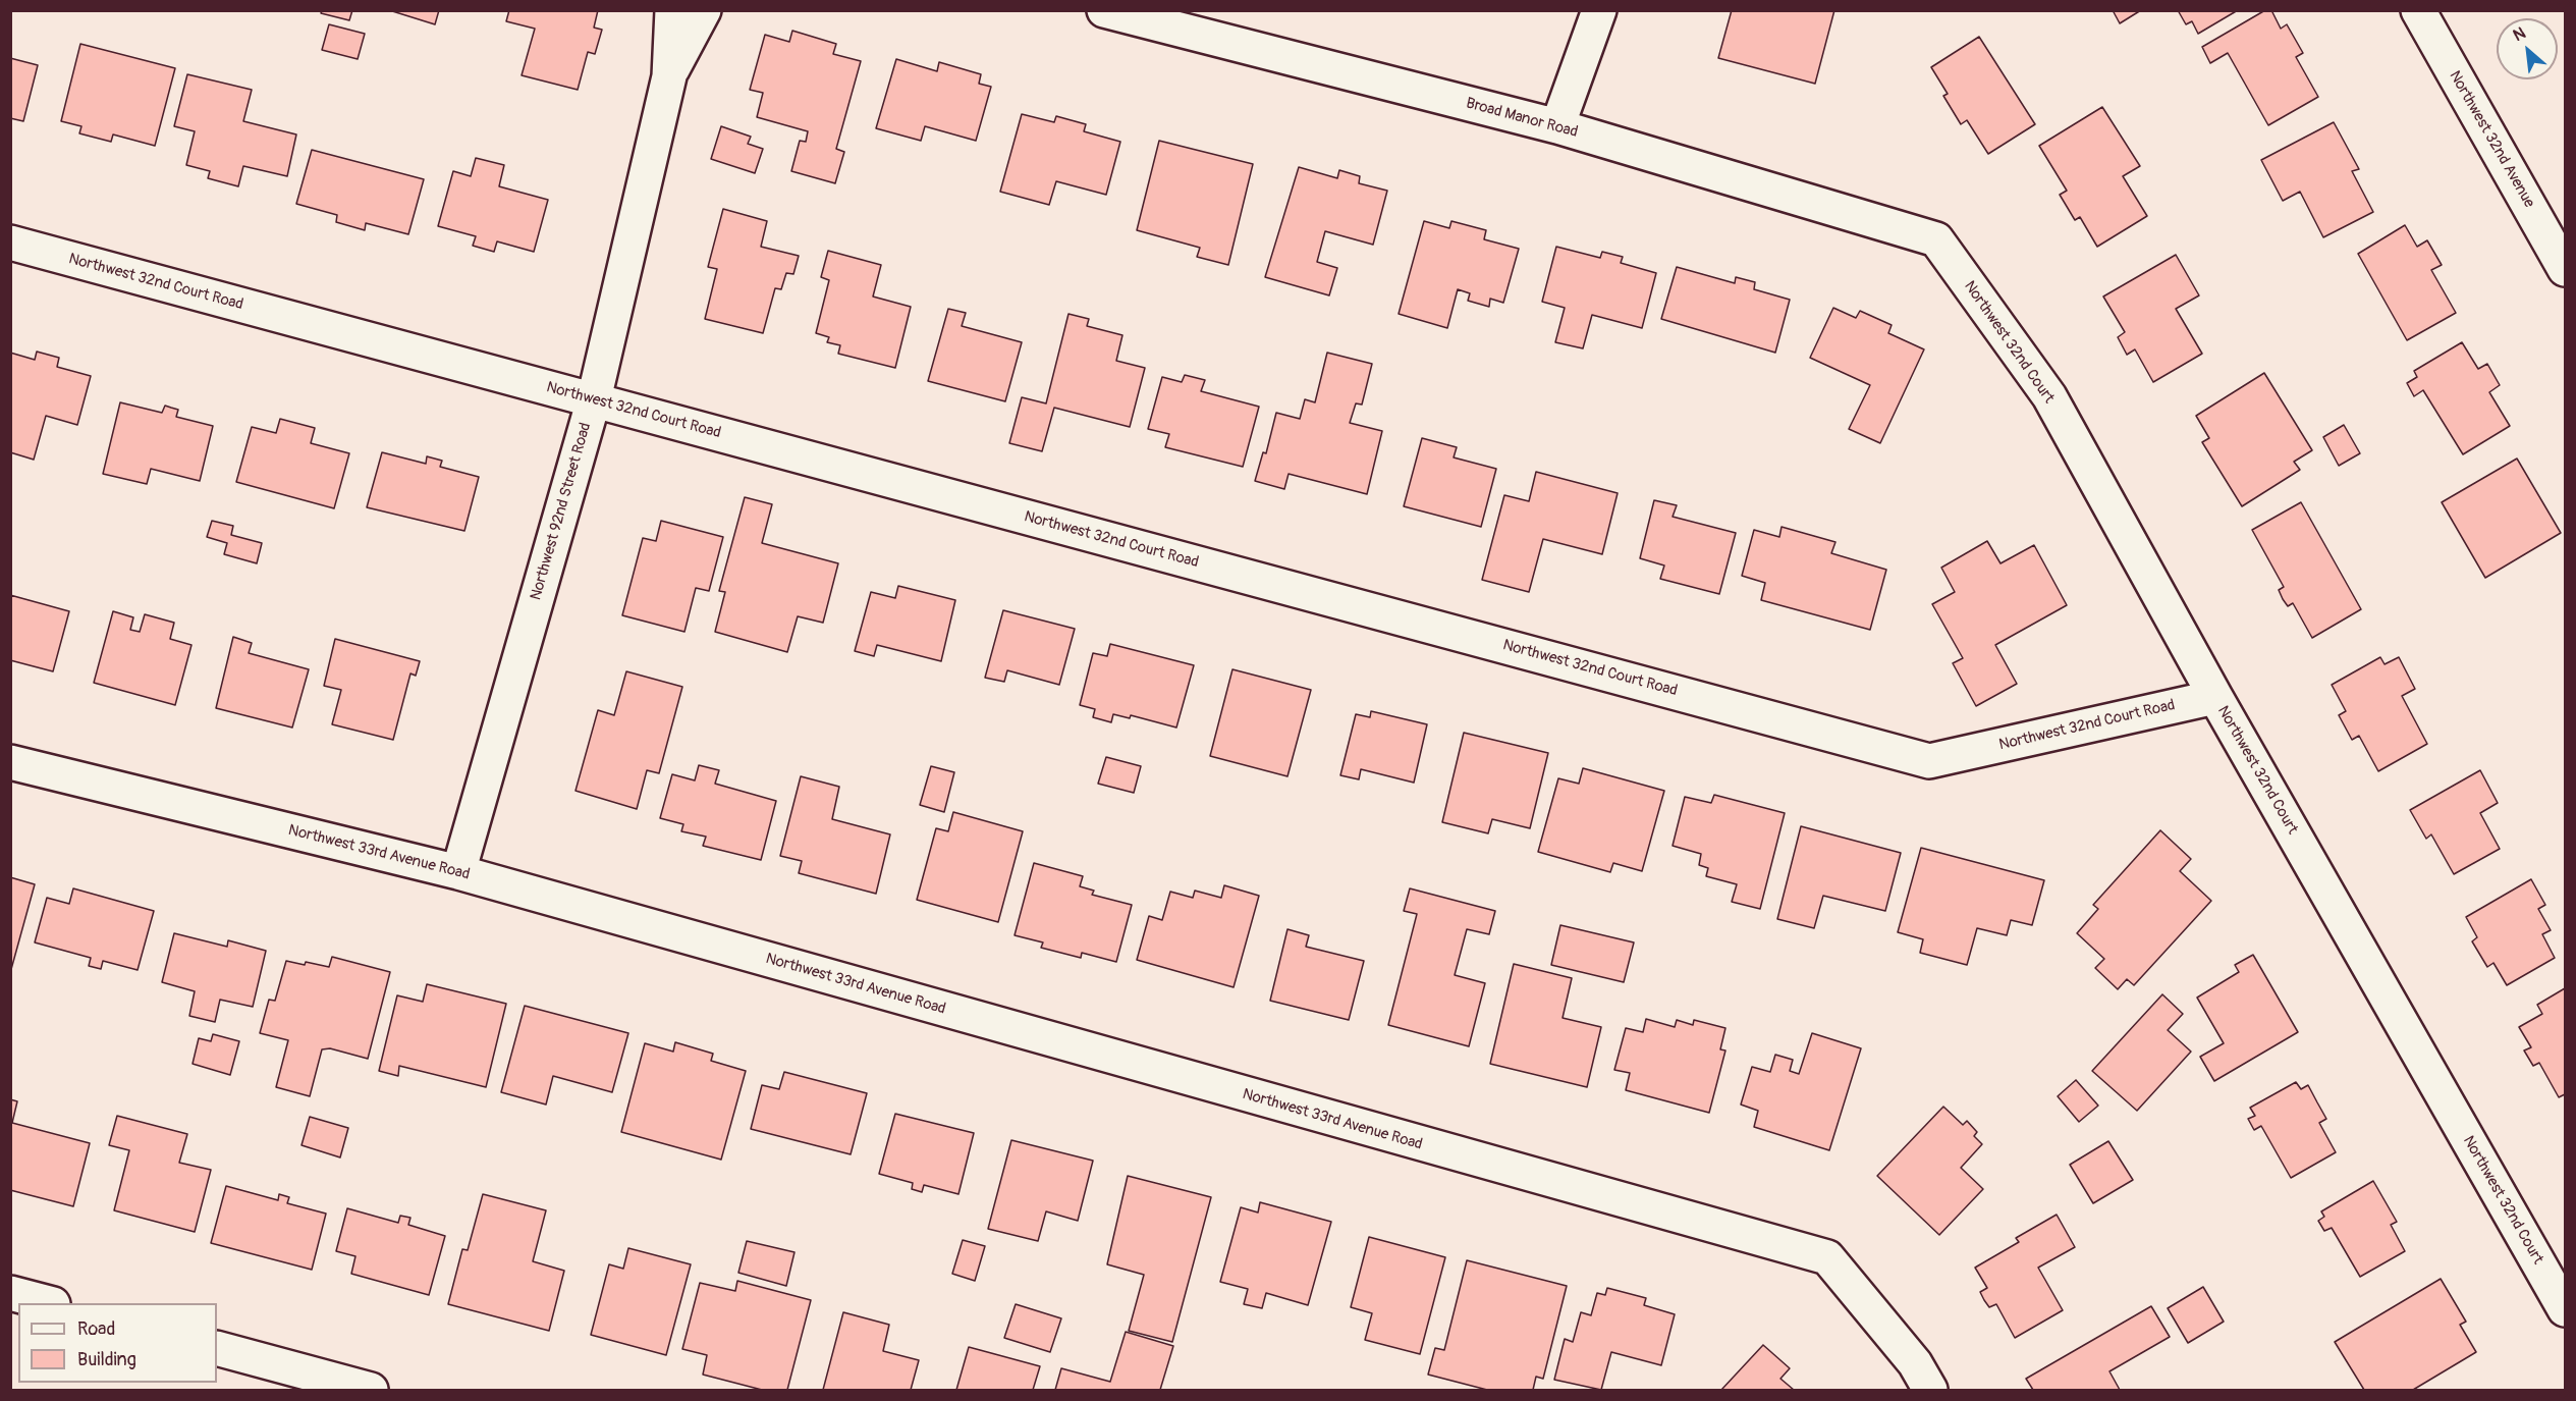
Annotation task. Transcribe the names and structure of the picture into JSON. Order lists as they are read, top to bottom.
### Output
{
  "streets": {
    "street": [
      "Broad Manor Road",
      "Northwest 32nd Avenue",
      "Northwest 32nd Court Road",
      "Northwest 32nd Court",
      "Northwest 92nd Street Road",
      "Northwest 33rd Avenue Road"
    ]
  },
  "crossings": [
    ["Broad Manor Road", "Northwest 32nd Court"],
    ["Northwest 32nd Court Road", "Northwest 32nd Court"],
    ["Northwest 32nd Court Road", "Northwest 92nd Street Road"],
    ["Northwest 92nd Street Road", "Northwest 33rd Avenue Road"]
  ],
  "legend": ["Road", "Building"],
  "north": "top left"
}
